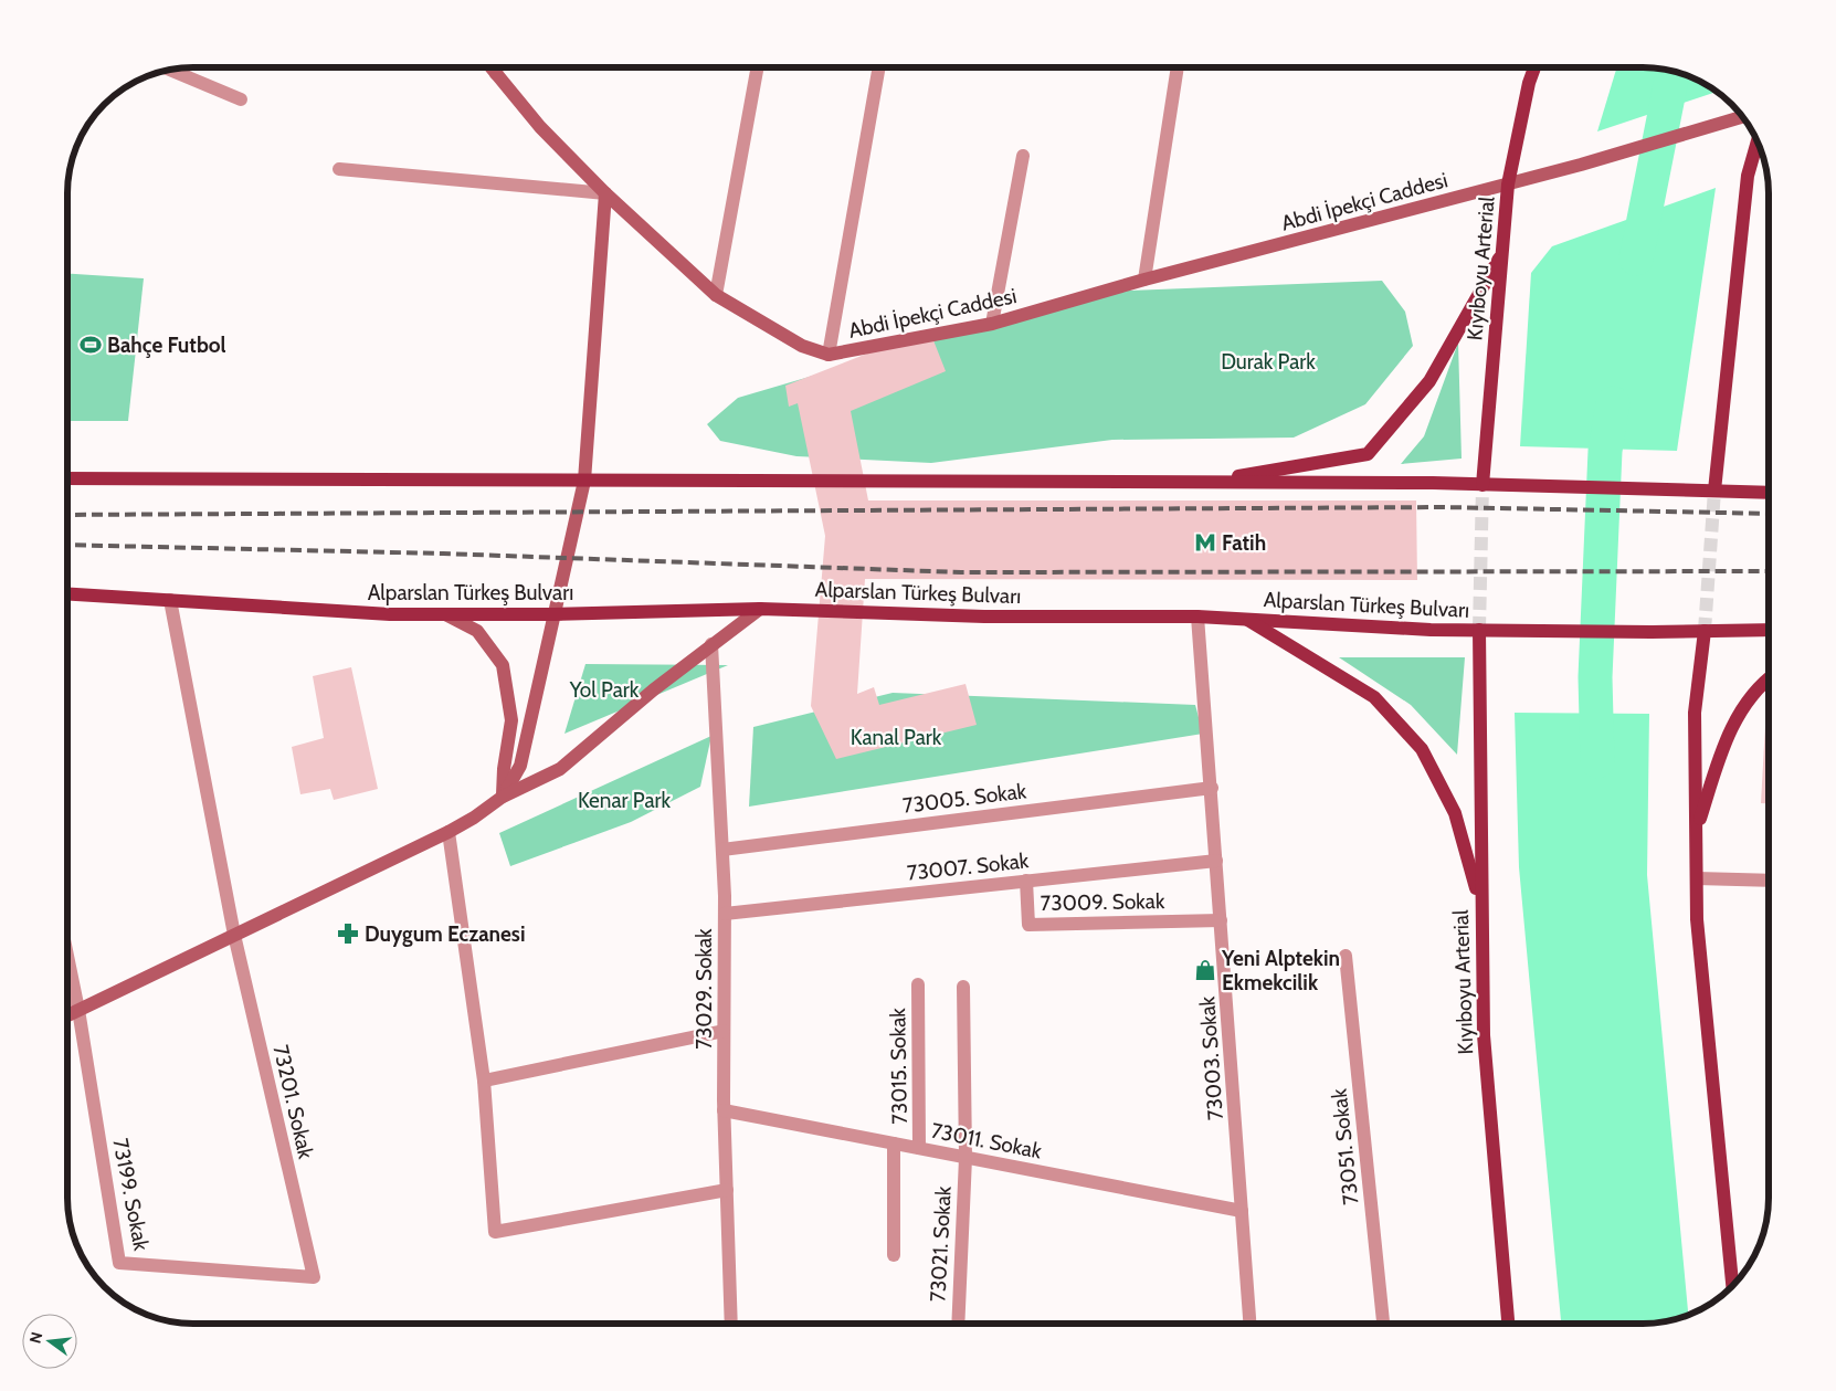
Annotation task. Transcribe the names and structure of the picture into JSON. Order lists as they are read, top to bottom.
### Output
{
  "streets": {
    "main road": ["Abdi İpekçi Caddesi", "Kıyıboyu Arterial", "Alparslan Türkeş Bulvarı"],
    "street": [
      "73005. Sokak",
      "73007. Sokak",
      "73009. Sokak",
      "73029. Sokak",
      "73003. Sokak",
      "73015. Sokak",
      "73201. Sokak",
      "73011. Sokak",
      "73051. Sokak",
      "73199. Sokak",
      "73021. Sokak"
    ]
  },
  "crossings": [
    ["Abdi İpekçi Caddesi", "Kıyıboyu Arterial"],
    ["Kıyıboyu Arterial", "Alparslan Türkeş Bulvarı"],
    ["Alparslan Türkeş Bulvarı", "73003. Sokak"],
    ["Alparslan Türkeş Bulvarı", "73201. Sokak"],
    ["73005. Sokak", "73029. Sokak"],
    ["73005. Sokak", "73003. Sokak"],
    ["73007. Sokak", "73009. Sokak"],
    ["73007. Sokak", "73029. Sokak"],
    ["73007. Sokak", "73003. Sokak"],
    ["73009. Sokak", "73003. Sokak"],
    ["73029. Sokak", "73011. Sokak"],
    ["73003. Sokak", "73011. Sokak"],
    ["73015. Sokak", "73011. Sokak"],
    ["73201. Sokak", "73199. Sokak"],
    ["73011. Sokak", "73021. Sokak"]
  ],
  "parks": [
    "Durak Park",
    "Yol Park",
    "Kanal Park",
    "Kenar Park"
  ],
  "places": {
    "sports": ["Bahçe Futbol"],
    "metro station": ["Fatih"],
    "pharmacy": ["Duygum Eczanesi"],
    "shop": ["Yeni Alptekin Ekmekcilik"]
  },
  "north": "left"
}
